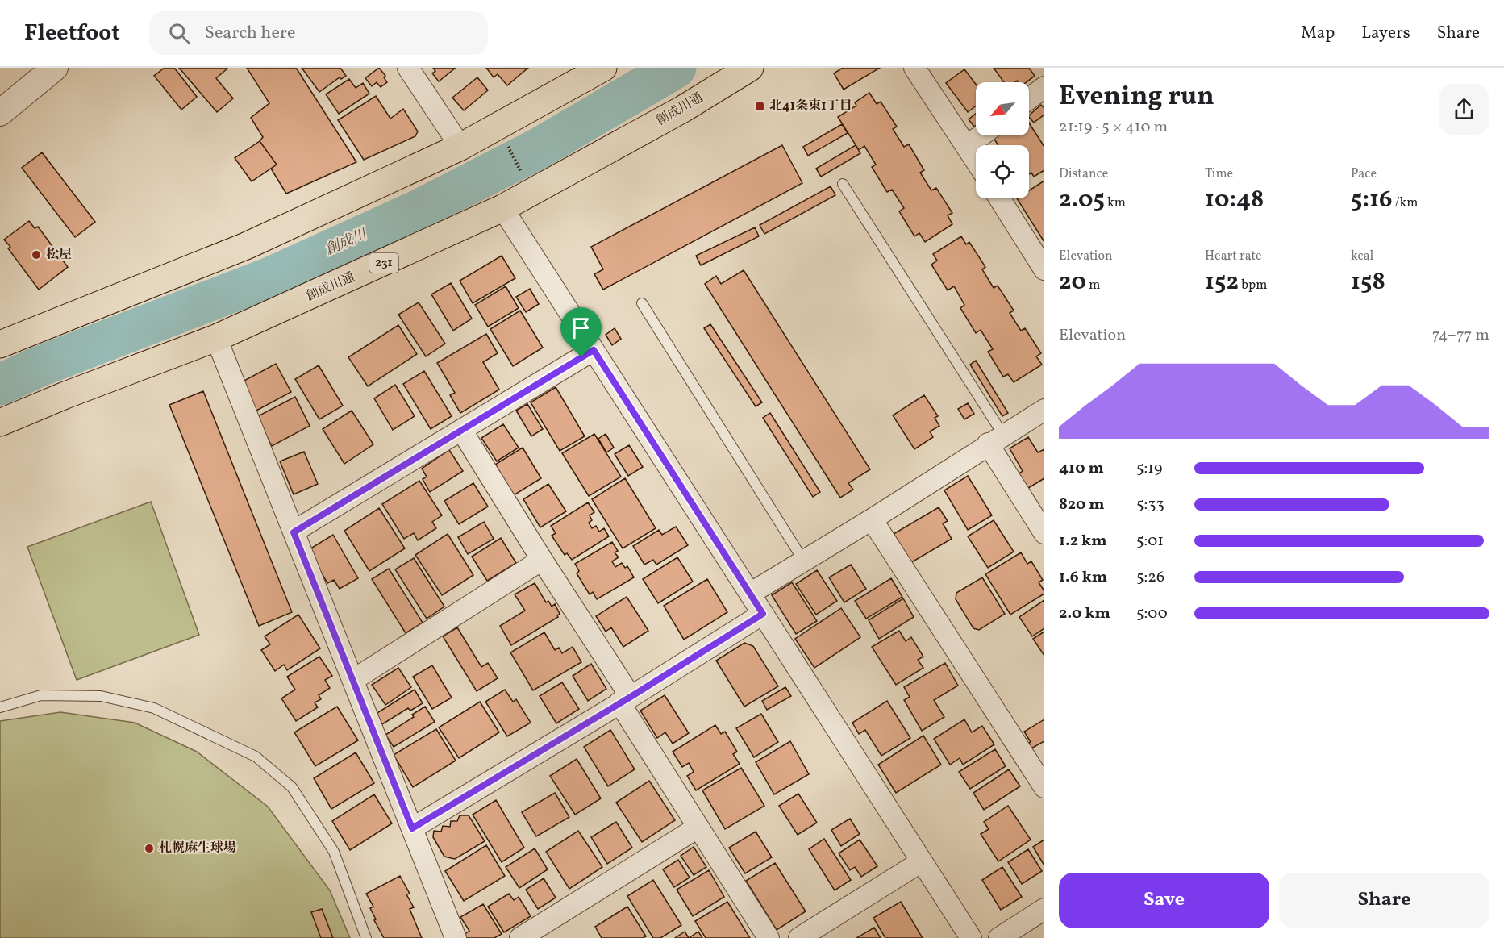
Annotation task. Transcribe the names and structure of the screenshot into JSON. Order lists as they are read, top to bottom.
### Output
{
  "streets": {
    "highway": ["創成川通", "231"]
  },
  "water": ["創成川"],
  "places": {
    "transit": ["北41条東1丁目"],
    "other": ["松屋", "札幌麻生球場"]
  },
  "north": "bottom left",
  "page": {
    "header": "Fleetfoot",
    "search": "Search here",
    "nav": ["Map", "Layers", "Share"],
    "heading": ["Evening run", "21:19 · 5 × 410 m"],
    "stats": [
      ["Distance", "2.05 km"],
      ["Time", "10:48"],
      ["Pace", "5:16 /km"],
      ["Elevation", "20 m"],
      ["Heart rate", "152 bpm"],
      ["kcal", "158"]
    ],
    "chart": ["Elevation", "74–77 m"],
    "list": [
      {
        "name": "410 m",
        "note": "5:19"
      },
      {
        "name": "820 m",
        "note": "5:33"
      },
      {
        "name": "1.2 km",
        "note": "5:01"
      },
      {
        "name": "1.6 km",
        "note": "5:26"
      },
      {
        "name": "2.0 km",
        "note": "5:00"
      }
    ],
    "buttons": ["Save", "Share"]
  }
}
